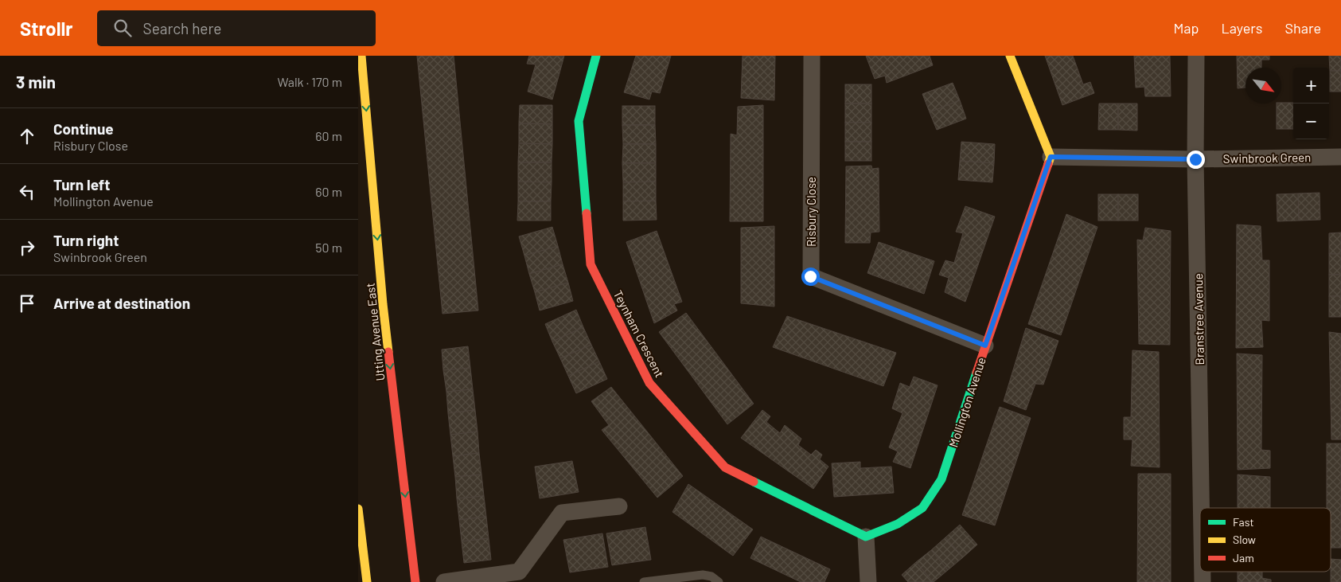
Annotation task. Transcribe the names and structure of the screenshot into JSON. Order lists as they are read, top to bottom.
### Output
{
  "streets": {
    "street": [
      "Swinbrook Green",
      "Risbury Close",
      "Branstree Avenue",
      "Utting Avenue East",
      "Teynham Crescent",
      "Mollington Avenue"
    ]
  },
  "crossings": [
    ["Swinbrook Green", "Branstree Avenue"],
    ["Swinbrook Green", "Mollington Avenue"],
    ["Risbury Close", "Mollington Avenue"],
    ["Teynham Crescent", "Mollington Avenue"]
  ],
  "one_way": ["Utting Avenue East"],
  "legend": ["Fast", "Slow", "Jam"],
  "north": "bottom right",
  "page": {
    "header": "Strollr",
    "search": "Search here",
    "nav": ["Map", "Layers", "Share"],
    "heading": ["3 min", "Walk · 170 m"],
    "map_buttons": ["+", "−"],
    "list": [
      ["Continue", "Risbury Close", "60 m"],
      ["Turn left", "Mollington Avenue", "60 m"],
      ["Turn right", "Swinbrook Green", "50 m"],
      "Arrive at destination"
    ]
  }
}
